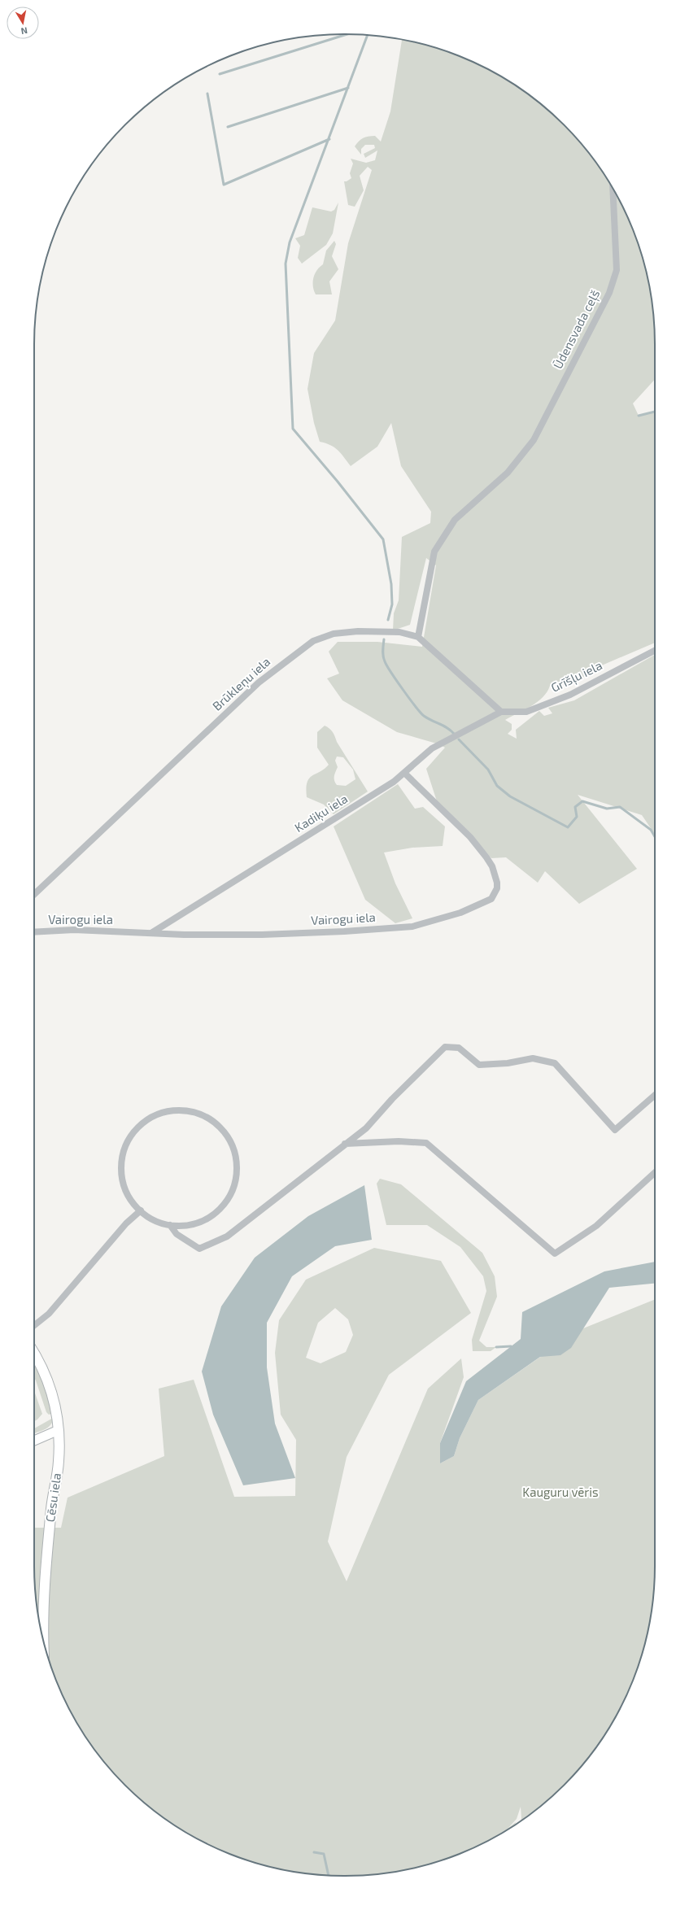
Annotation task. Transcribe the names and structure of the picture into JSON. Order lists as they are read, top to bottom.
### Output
{
  "streets": {
    "main road": ["Cēsu iela"],
    "street": [
      "Ūdensvada ceļš",
      "Grīšļu iela",
      "Brūkleņu iela",
      "Kadiķu iela",
      "Vairogu iela"
    ]
  },
  "crossings": [
    ["Ūdensvada ceļš", "Brūkleņu iela"],
    ["Grīšļu iela", "Brūkleņu iela"],
    ["Grīšļu iela", "Kadiķu iela"],
    ["Brūkleņu iela", "Kadiķu iela"],
    ["Kadiķu iela", "Vairogu iela"]
  ],
  "parks": ["Kauguru vēris"],
  "north": "bottom"
}
